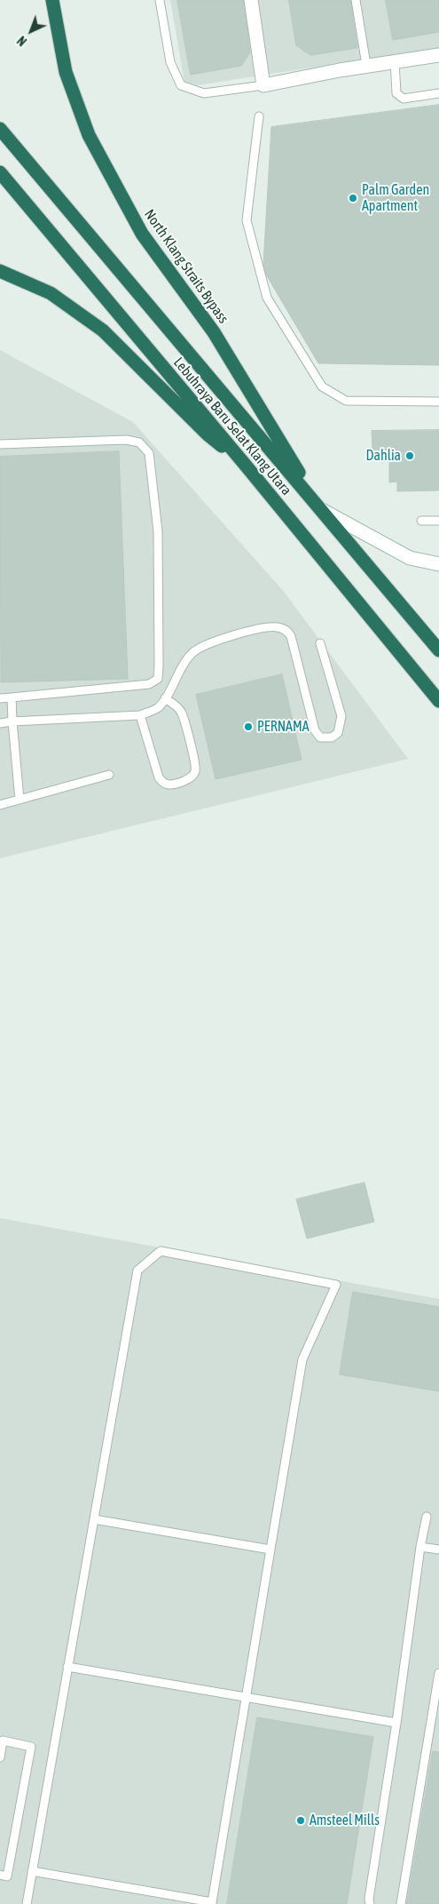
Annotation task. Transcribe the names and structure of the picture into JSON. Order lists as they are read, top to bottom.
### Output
{
  "streets": {
    "highway": ["North Klang Straits Bypass", "Lebuhraya Baru Selat Klang Utara"]
  },
  "crossings": [
    ["North Klang Straits Bypass", "Lebuhraya Baru Selat Klang Utara"]
  ],
  "places": [
    "Palm Garden Apartment",
    "Dahlia",
    "PERNAMA",
    "Amsteel Mills"
  ],
  "north": "bottom left"
}
